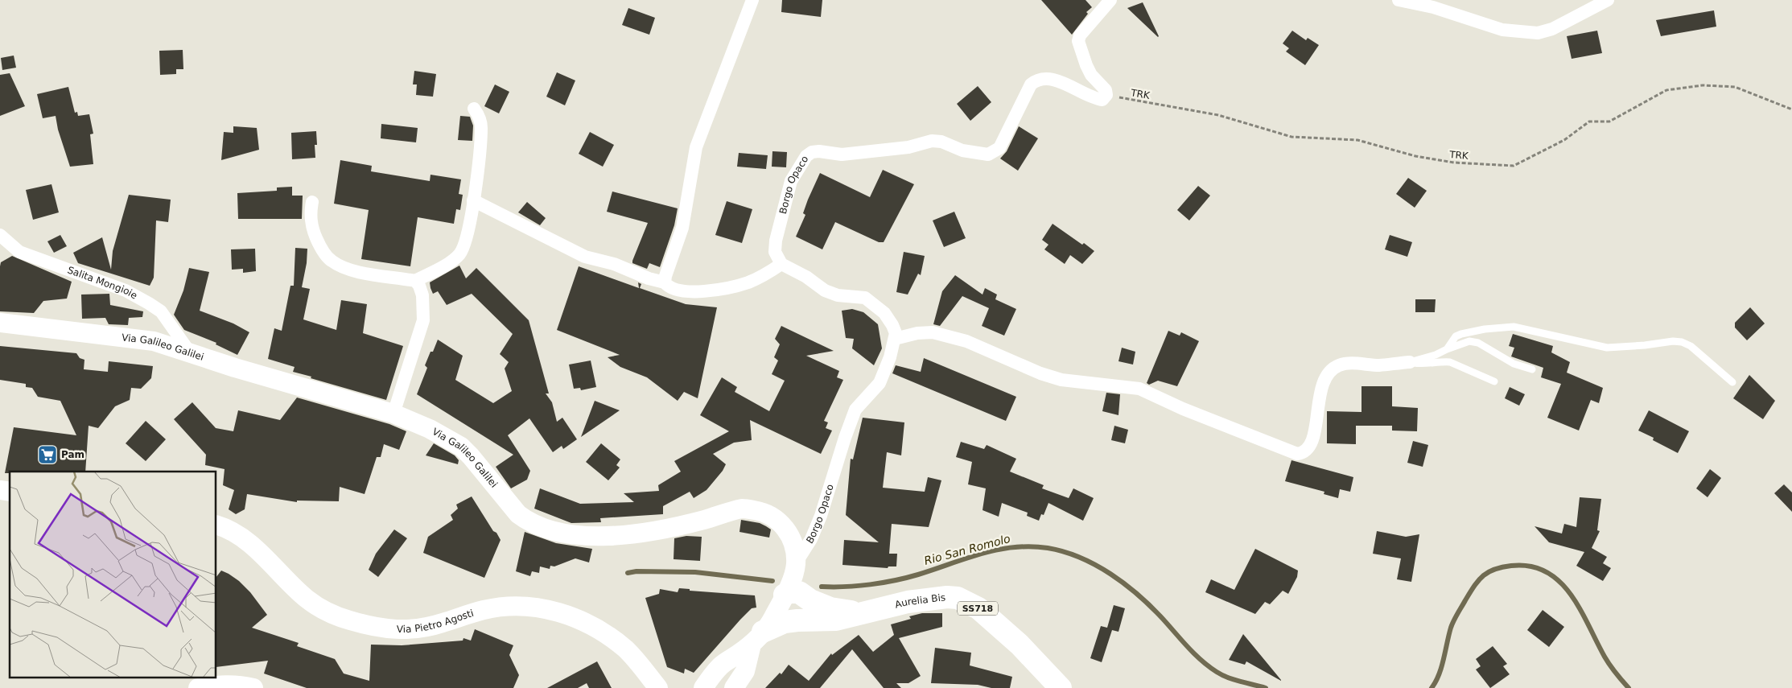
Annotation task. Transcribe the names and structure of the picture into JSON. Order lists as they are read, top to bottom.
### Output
{
  "streets": {
    "highway": ["Aurelia Bis", "SS718"],
    "main road": ["Via Galileo Galilei", "Via Pietro Agosti"],
    "street": ["Borgo Opaco", "Salita Mongioie"],
    "path": ["TRK"]
  },
  "crossings": [
    ["TRK", "Borgo Opaco"],
    ["Borgo Opaco", "Via Galileo Galilei"],
    ["Salita Mongioie", "Via Galileo Galilei"],
    ["Aurelia Bis", "SS718"]
  ],
  "water": ["Rio San Romolo"],
  "places": {
    "supermarket": ["Pam"]
  }
}
